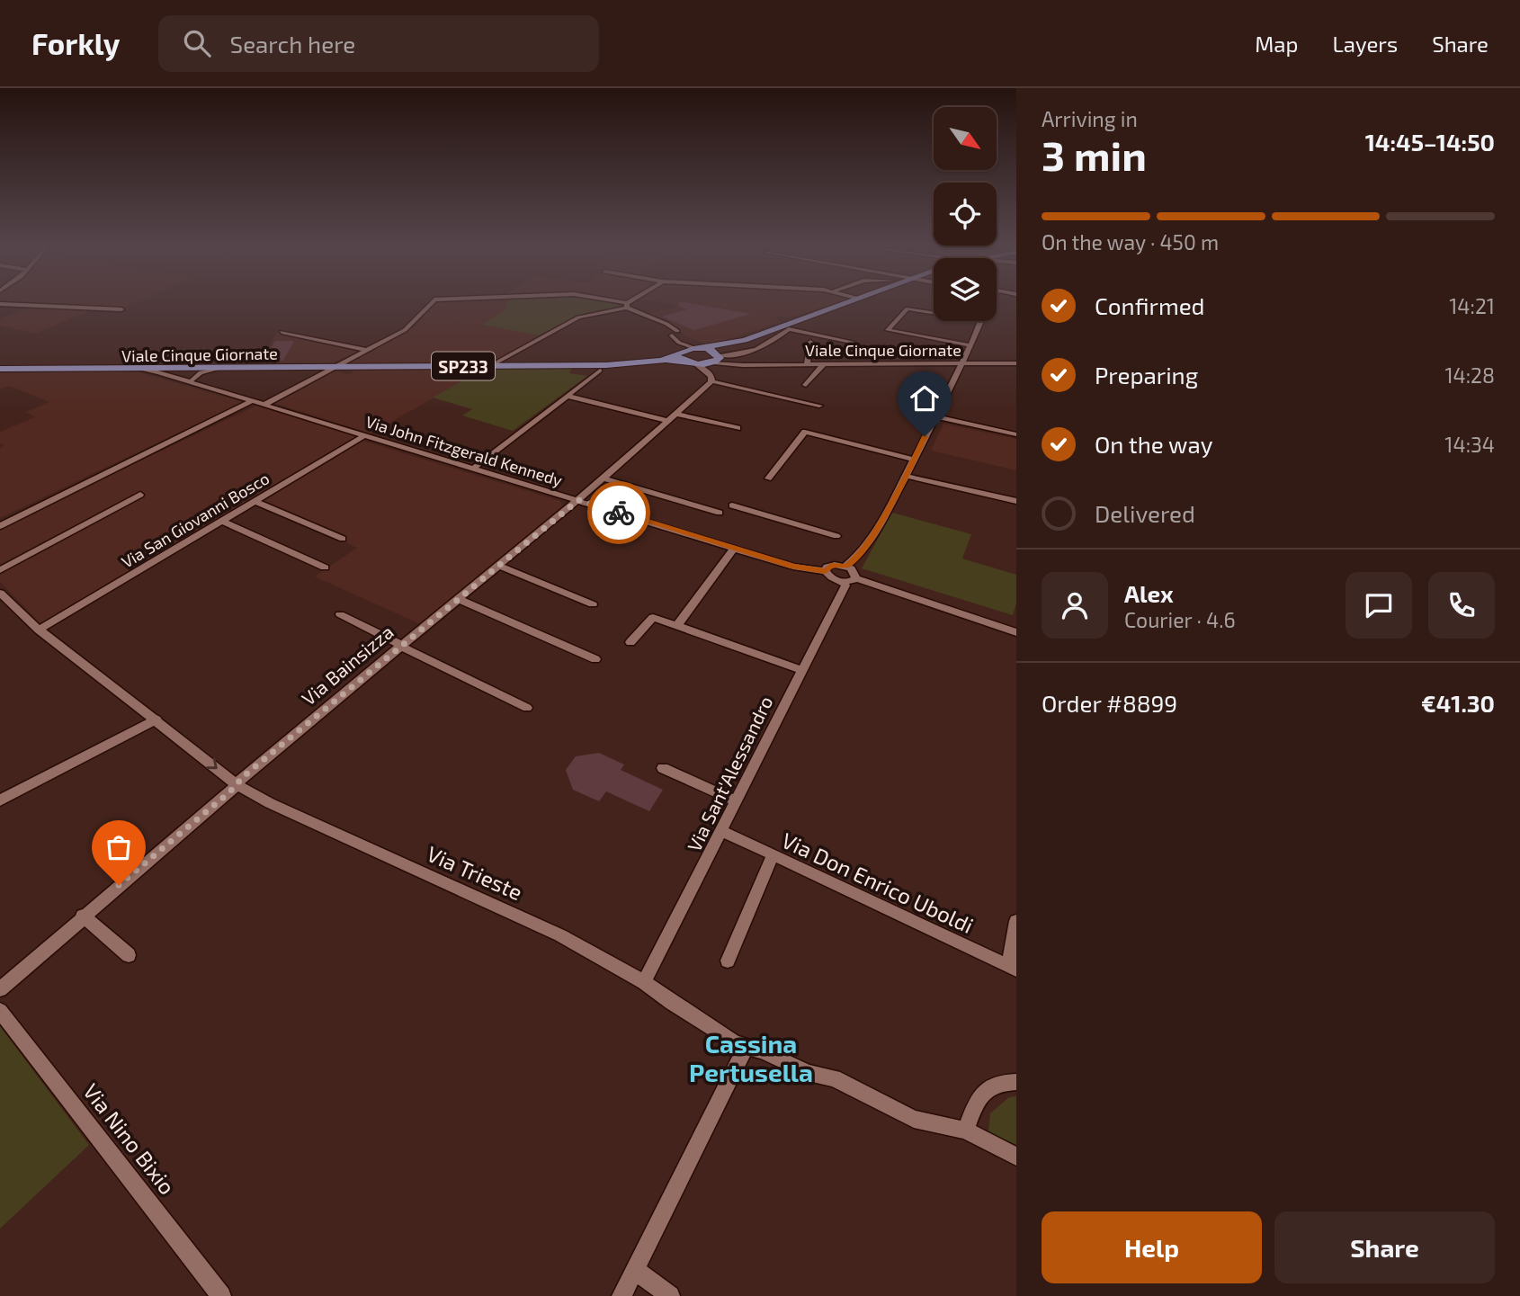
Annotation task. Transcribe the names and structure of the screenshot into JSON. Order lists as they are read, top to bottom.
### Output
{
  "streets": {
    "main road": ["Viale Cinque Giornate", "SP233"],
    "street": [
      "Via John Fitzgerald Kennedy",
      "Via San Giovanni Bosco",
      "Via Bainsizza",
      "Via Sant'Alessandro",
      "Via Trieste",
      "Via Don Enrico Uboldi",
      "Via Nino Bixio"
    ]
  },
  "crossings": [
    ["Viale Cinque Giornate", "SP233"],
    ["Viale Cinque Giornate", "Via John Fitzgerald Kennedy"],
    ["Via John Fitzgerald Kennedy", "Via San Giovanni Bosco"],
    ["Via John Fitzgerald Kennedy", "Via Bainsizza"],
    ["Via San Giovanni Bosco", "Via Trieste"],
    ["Via Bainsizza", "Via Trieste"],
    ["Via Sant'Alessandro", "Via Trieste"],
    ["Via Sant'Alessandro", "Via Don Enrico Uboldi"]
  ],
  "districts": ["Cassina Pertusella"],
  "north": "bottom right",
  "page": {
    "header": "Forkly",
    "search": "Search here",
    "nav": ["Map", "Layers", "Share"],
    "heading": ["3 min", "Arriving in", "14:45–14:50"],
    "panel": [
      "Alex",
      "Courier · 4.6",
      "Order #8899",
      "€41.30"
    ],
    "bar": "On the way · 450 m",
    "list": [
      ["Confirmed", "14:21"],
      ["Preparing", "14:28"],
      ["On the way", "14:34"],
      "Delivered"
    ],
    "buttons": ["Help", "Share"]
  }
}
